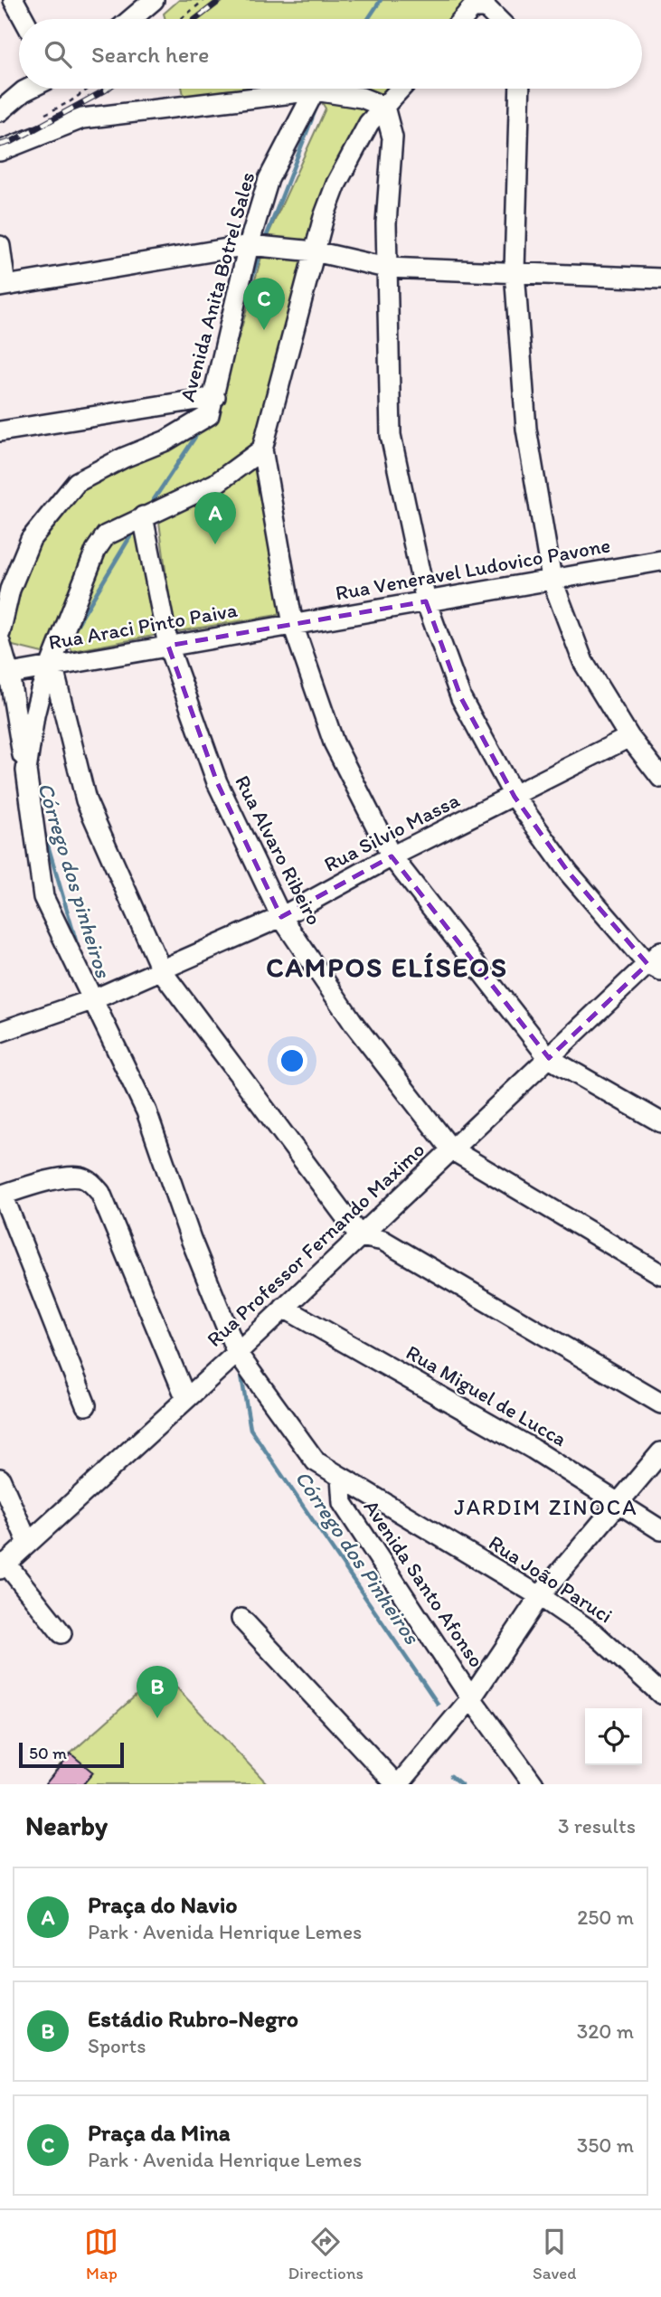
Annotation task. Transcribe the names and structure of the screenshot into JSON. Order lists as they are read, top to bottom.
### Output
{
  "streets": {
    "street": [
      "Avenida Anita Botrel Sales",
      "Rua Veneravel Ludovico Pavone",
      "Rua Araci Pinto Paiva",
      "Rua Silvio Massa",
      "Rua Alvaro Ribeiro",
      "Rua Professor Fernando Maximo",
      "Rua Miguel de Lucca",
      "Rua João Paruci",
      "Avenida Santo Afonso"
    ]
  },
  "crossings": [
    ["Rua Veneravel Ludovico Pavone", "Rua Araci Pinto Paiva"],
    ["Rua Araci Pinto Paiva", "Rua Alvaro Ribeiro"],
    ["Rua Silvio Massa", "Rua Alvaro Ribeiro"],
    ["Rua Alvaro Ribeiro", "Rua Professor Fernando Maximo"],
    ["Rua Professor Fernando Maximo", "Rua Miguel de Lucca"],
    ["Rua João Paruci", "Avenida Santo Afonso"]
  ],
  "districts": ["CAMPOS ELÍSEOS", "JARDIM ZINOCA"],
  "water": ["Córrego dos pinheiros", "Córrego dos Pinheiros"],
  "scale_bar": "50 m",
  "page": {
    "search": "Search here",
    "pins": ["C", "A", "B"],
    "scale": "50 m",
    "heading": ["Nearby", "3 results"],
    "list": [
      {
        "mark": "A",
        "name": "Praça do Navio",
        "note": "Park · Avenida Henrique Lemes",
        "value": "250 m"
      },
      {
        "mark": "B",
        "name": "Estádio Rubro-Negro",
        "note": "Sports",
        "value": "320 m"
      },
      {
        "mark": "C",
        "name": "Praça da Mina",
        "note": "Park · Avenida Henrique Lemes",
        "value": "350 m"
      }
    ],
    "nav": ["Map", "Directions", "Saved"]
  }
}
